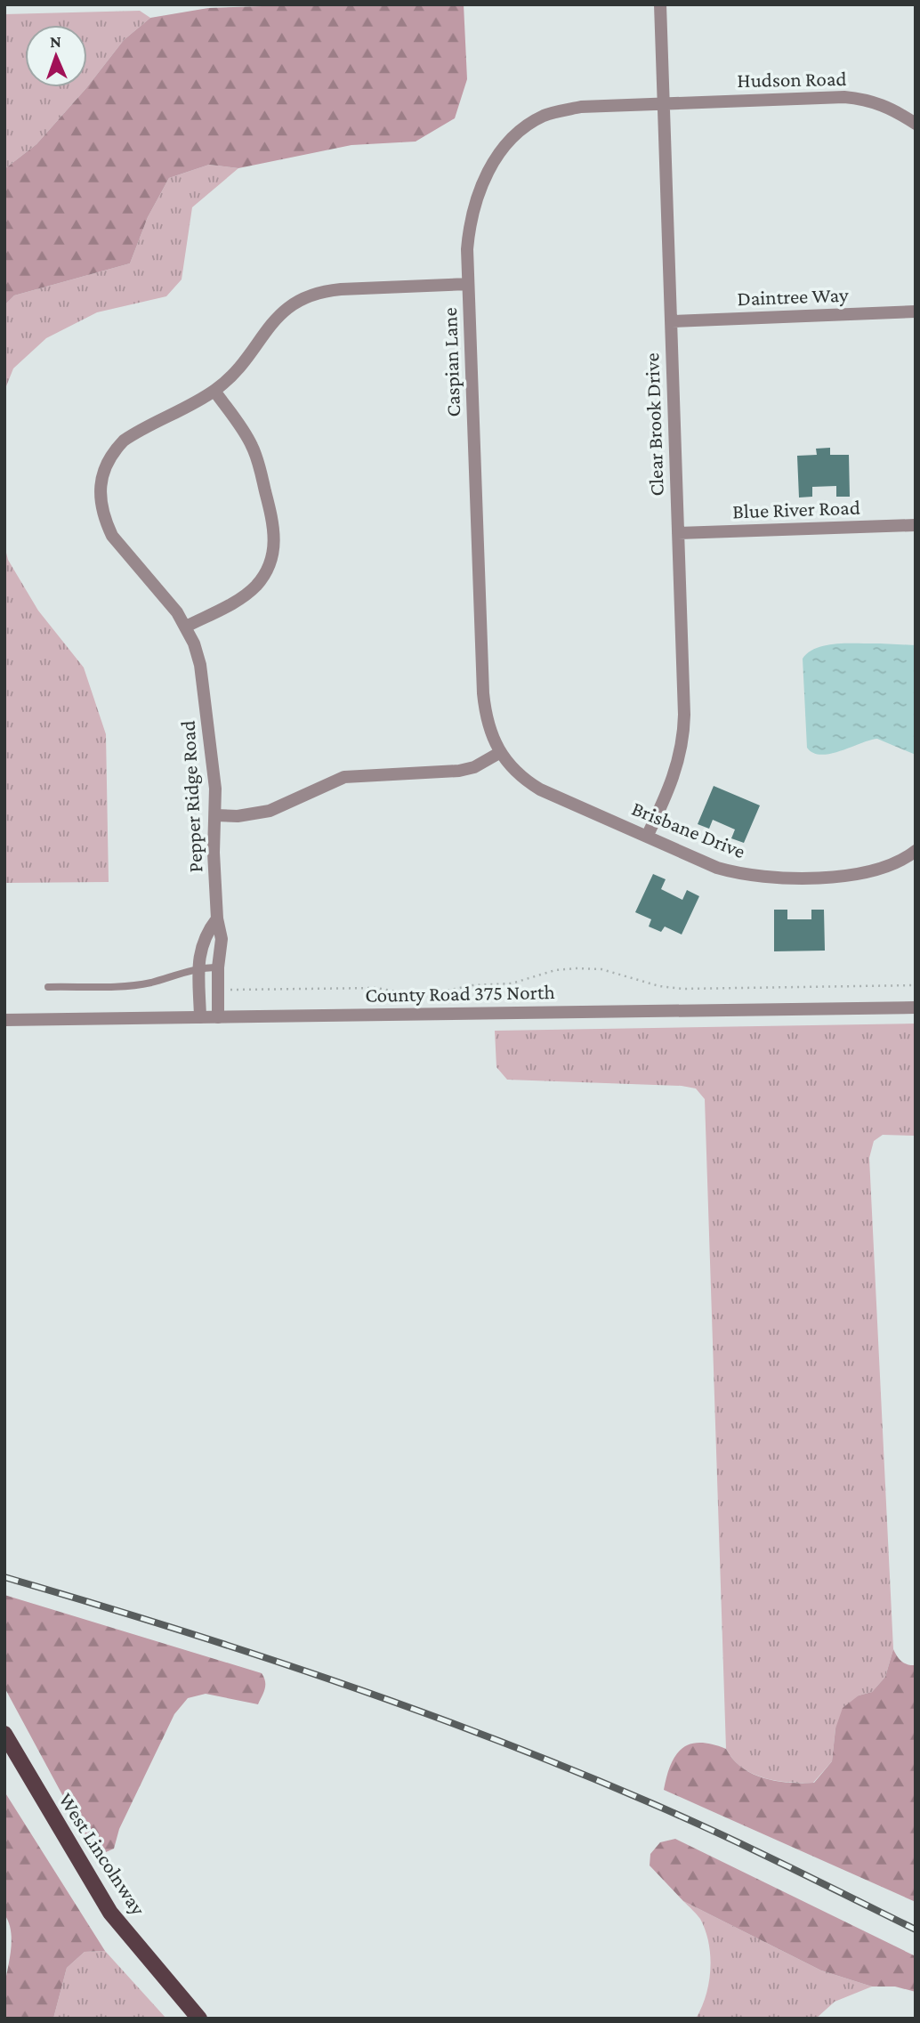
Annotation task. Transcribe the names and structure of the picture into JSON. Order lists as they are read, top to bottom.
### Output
{
  "streets": {
    "main road": ["West Lincolnway"],
    "street": [
      "Hudson Road",
      "Daintree Way",
      "Caspian Lane",
      "Clear Brook Drive",
      "Blue River Road",
      "Pepper Ridge Road",
      "Brisbane Drive",
      "County Road 375 North"
    ]
  },
  "crossings": [
    ["Hudson Road", "Caspian Lane"],
    ["Hudson Road", "Clear Brook Drive"],
    ["Daintree Way", "Clear Brook Drive"],
    ["Caspian Lane", "Clear Brook Drive"],
    ["Caspian Lane", "Pepper Ridge Road"],
    ["Caspian Lane", "Brisbane Drive"],
    ["Clear Brook Drive", "Blue River Road"],
    ["Clear Brook Drive", "Brisbane Drive"],
    ["Pepper Ridge Road", "County Road 375 North"]
  ],
  "north": "top"
}
